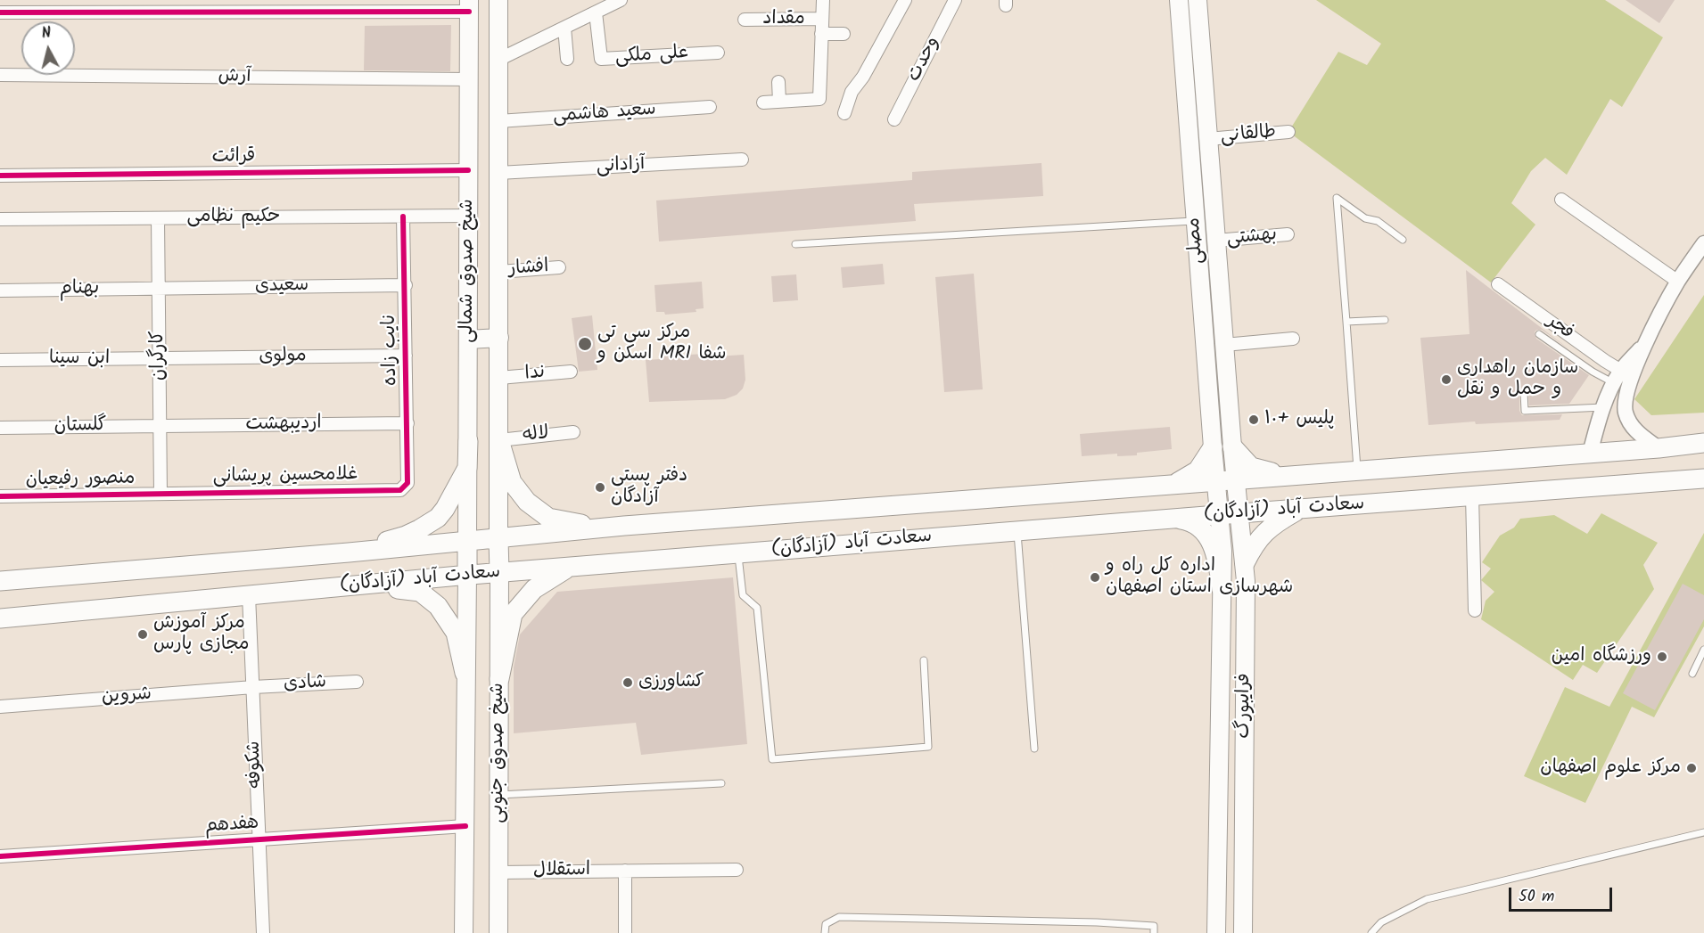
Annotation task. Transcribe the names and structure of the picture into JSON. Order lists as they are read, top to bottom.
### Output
{
  "streets": {
    "main road": [
      "مصلی",
      "شیخ صدوق شمالی",
      "سعادت آباد (آزادگان)",
      "فرایبورگ",
      "شیخ صدوق جنوبی"
    ],
    "street": [
      "مقداد",
      "علی ملکی",
      "وحدت",
      "آرش",
      "سعید هاشمی",
      "طالقانی",
      "قرائت",
      "آزادانی",
      "حکیم نظامی",
      "بهشتی",
      "افشار",
      "سعیدی",
      "بهنام",
      "فجر",
      "نایب زاده",
      "کارگران",
      "مولوی",
      "ابن سینا",
      "ندا",
      "اردیبهشت",
      "گلستان",
      "لاله",
      "غلامحسین پریشانی",
      "منصور رفیعیان",
      "شادی",
      "شروین",
      "شکوفه",
      "هفدهم",
      "استقلال"
    ]
  },
  "crossings": [
    ["آرش", "شیخ صدوق شمالی"],
    ["سعید هاشمی", "شیخ صدوق شمالی"],
    ["طالقانی", "مصلی"],
    ["قرائت", "شیخ صدوق شمالی"],
    ["آزادانی", "شیخ صدوق شمالی"],
    ["حکیم نظامی", "شیخ صدوق شمالی"],
    ["حکیم نظامی", "نایب زاده"],
    ["حکیم نظامی", "کارگران"],
    ["بهشتی", "مصلی"],
    ["مصلی", "سعادت آباد (آزادگان)"],
    ["مصلی", "فرایبورگ"],
    ["افشار", "شیخ صدوق شمالی"],
    ["شیخ صدوق شمالی", "ندا"],
    ["شیخ صدوق شمالی", "لاله"],
    ["شیخ صدوق شمالی", "سعادت آباد (آزادگان)"],
    ["سعیدی", "بهنام"],
    ["سعیدی", "نایب زاده"],
    ["سعیدی", "کارگران"],
    ["بهنام", "کارگران"],
    ["نایب زاده", "مولوی"],
    ["نایب زاده", "اردیبهشت"],
    ["نایب زاده", "غلامحسین پریشانی"],
    ["کارگران", "مولوی"],
    ["کارگران", "ابن سینا"],
    ["کارگران", "اردیبهشت"],
    ["کارگران", "گلستان"],
    ["کارگران", "غلامحسین پریشانی"],
    ["کارگران", "منصور رفیعیان"],
    ["مولوی", "ابن سینا"],
    ["اردیبهشت", "گلستان"],
    ["غلامحسین پریشانی", "منصور رفیعیان"],
    ["سعادت آباد (آزادگان)", "فرایبورگ"],
    ["سعادت آباد (آزادگان)", "شیخ صدوق جنوبی"],
    ["سعادت آباد (آزادگان)", "شکوفه"],
    ["شادی", "شروین"],
    ["شادی", "شکوفه"],
    ["شروین", "شکوفه"],
    ["شیخ صدوق جنوبی", "هفدهم"],
    ["شیخ صدوق جنوبی", "استقلال"],
    ["شکوفه", "هفدهم"]
  ],
  "places": [
    "مرکز سی تی اسکن و MRI شفا",
    "سازمان راهداری و حمل و نقل",
    "پلیس +۱۰",
    "دفتر پستی آزادگان",
    "اداره کل راه و شهرسازی استان اصفهان",
    "مرکز آموزش مجازی پارس",
    "ورزشگاه امین",
    "کشاورزی",
    "مرکز علوم اصفهان"
  ],
  "scale_bar": "50 m",
  "north": "top"
}
